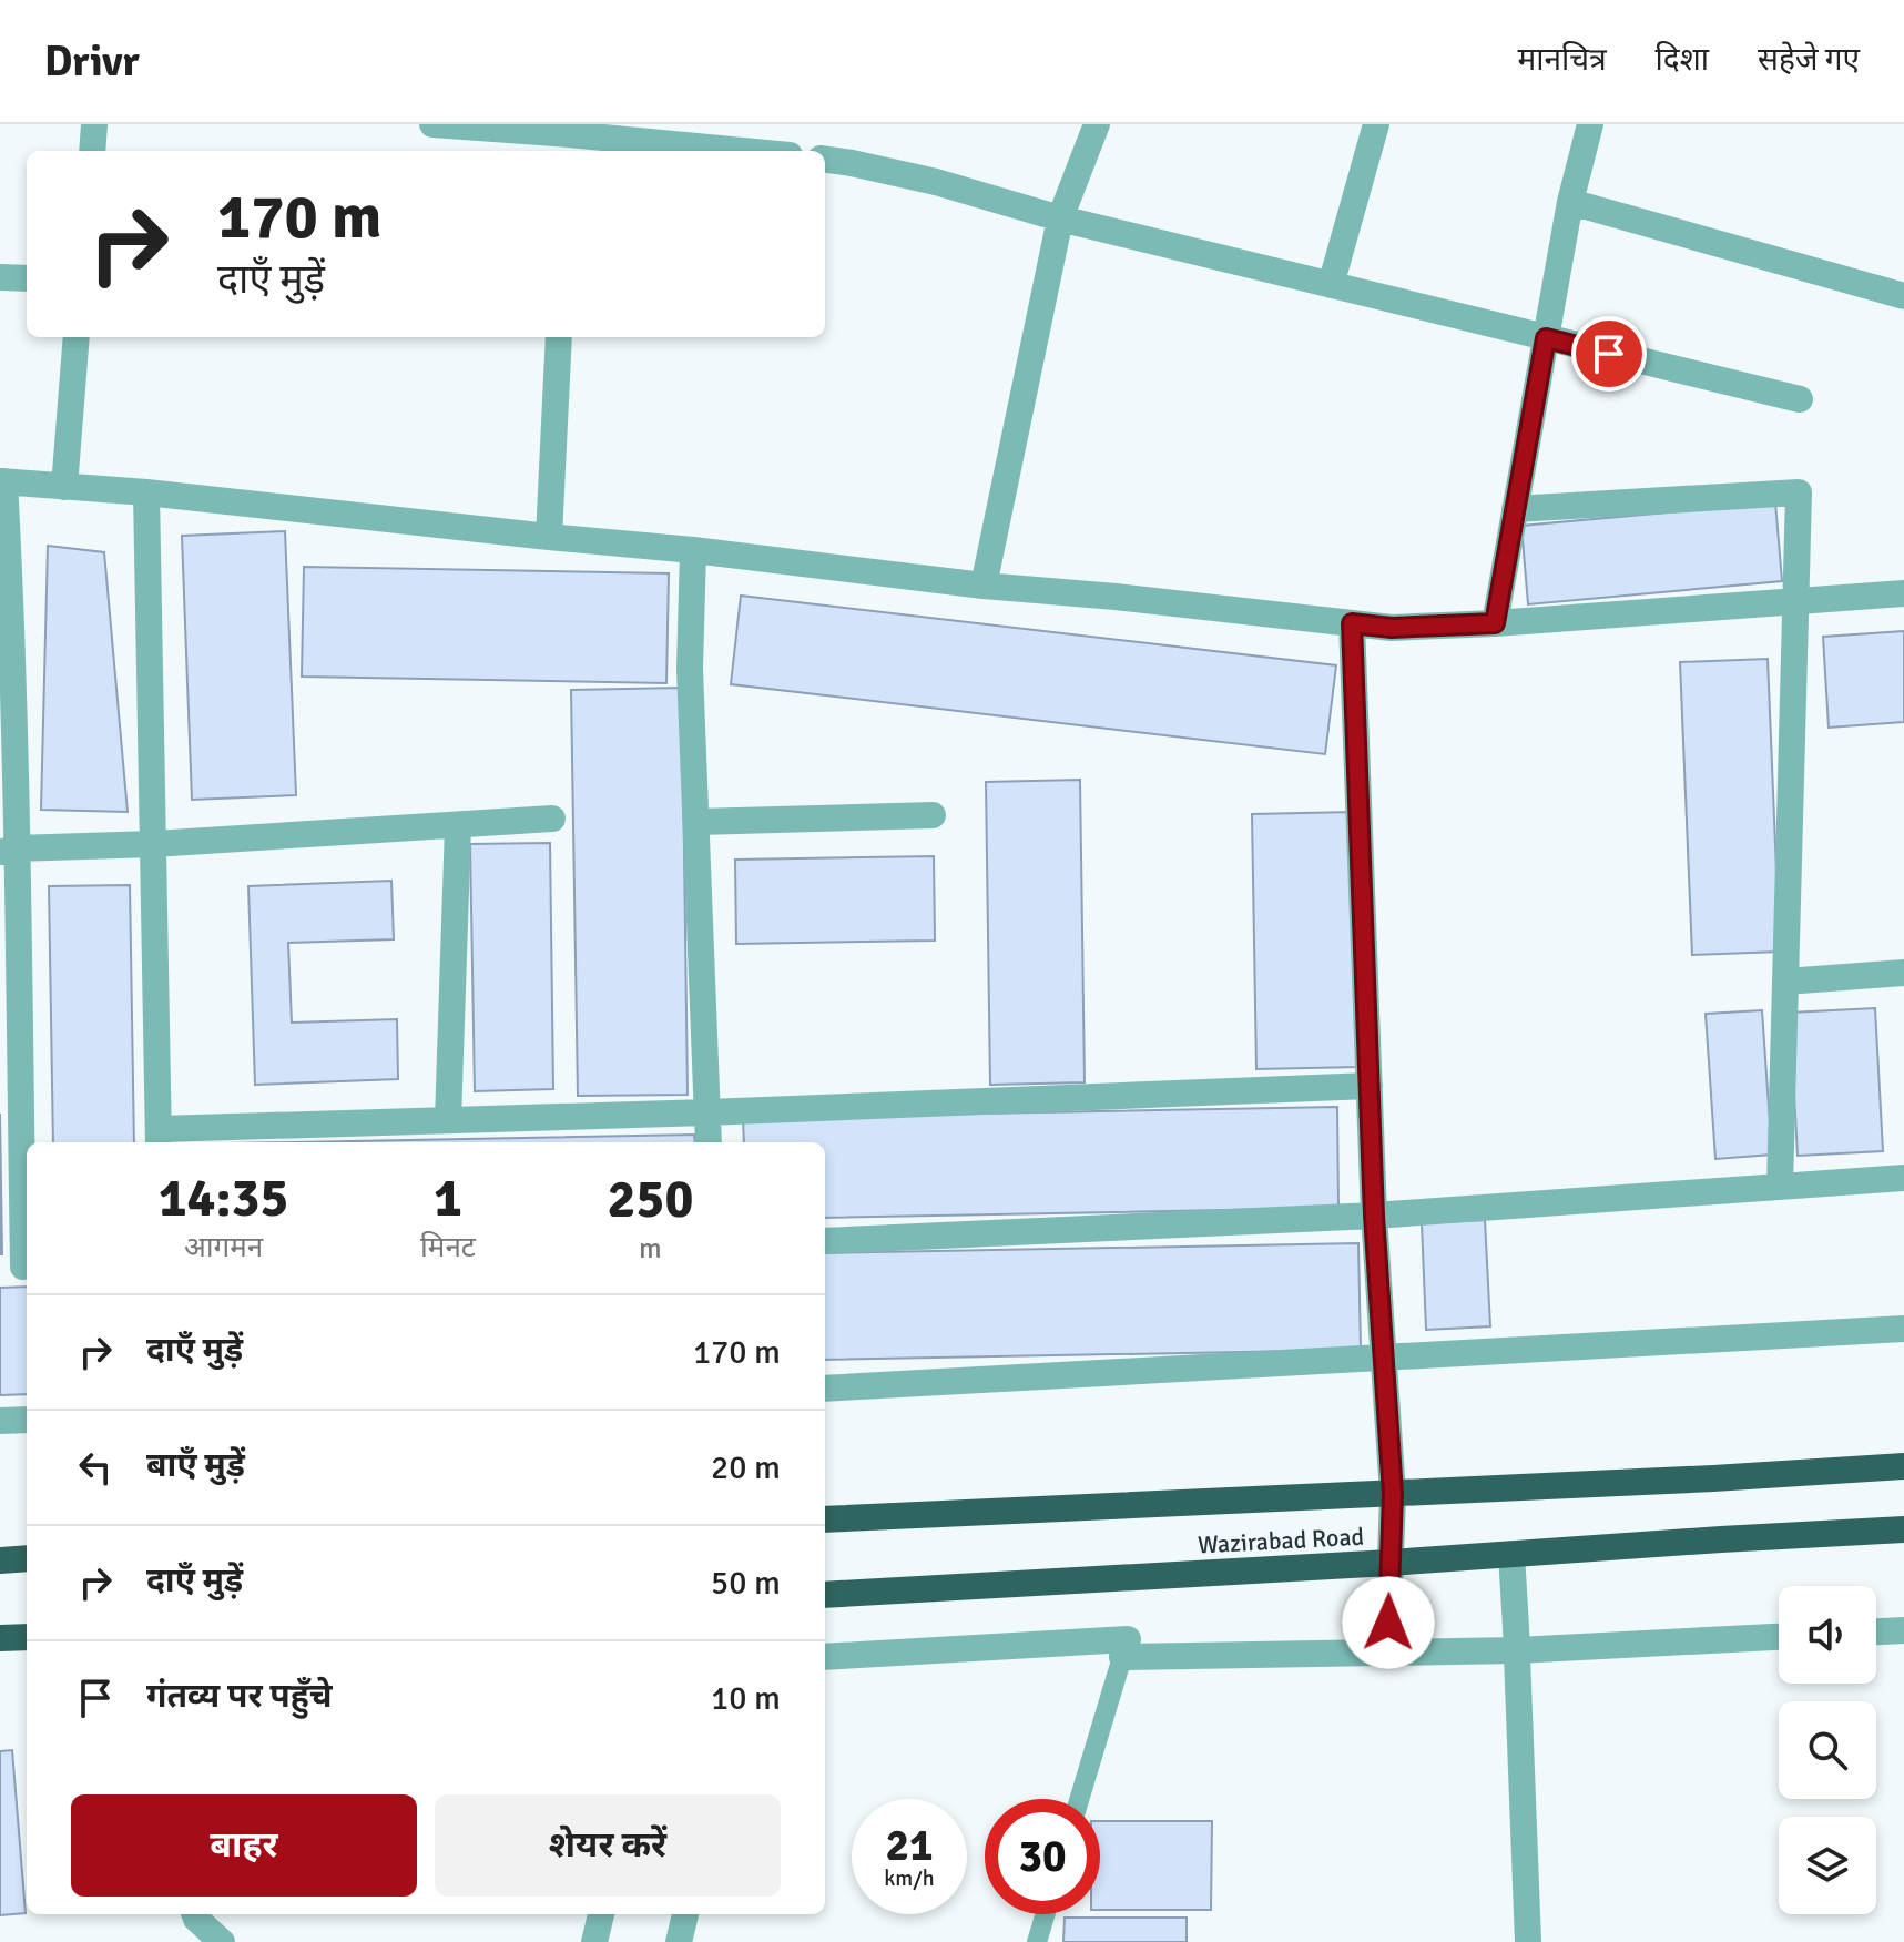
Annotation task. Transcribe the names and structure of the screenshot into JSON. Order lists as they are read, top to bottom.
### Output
{
  "streets": {
    "highway": ["Wazirabad Road"]
  },
  "page": {
    "header": "Drivr",
    "nav": ["मानचित्र", "दिशा", "सहेजे गए"],
    "turn": ["170 m", "दाएँ मुड़ें"],
    "eta": [
      "14:35",
      "आगमन",
      "1",
      "मिनट",
      "250",
      "m"
    ],
    "list": [
      {
        "name": "दाएँ मुड़ें",
        "value": "170 m"
      },
      {
        "name": "बाएँ मुड़ें",
        "value": "20 m"
      },
      {
        "name": "दाएँ मुड़ें",
        "value": "50 m"
      },
      {
        "name": "गंतव्य पर पहुँचे",
        "value": "10 m"
      }
    ],
    "buttons": ["बाहर", "शेयर करें"],
    "speed": "21 km/h",
    "limit": "30"
  }
}
